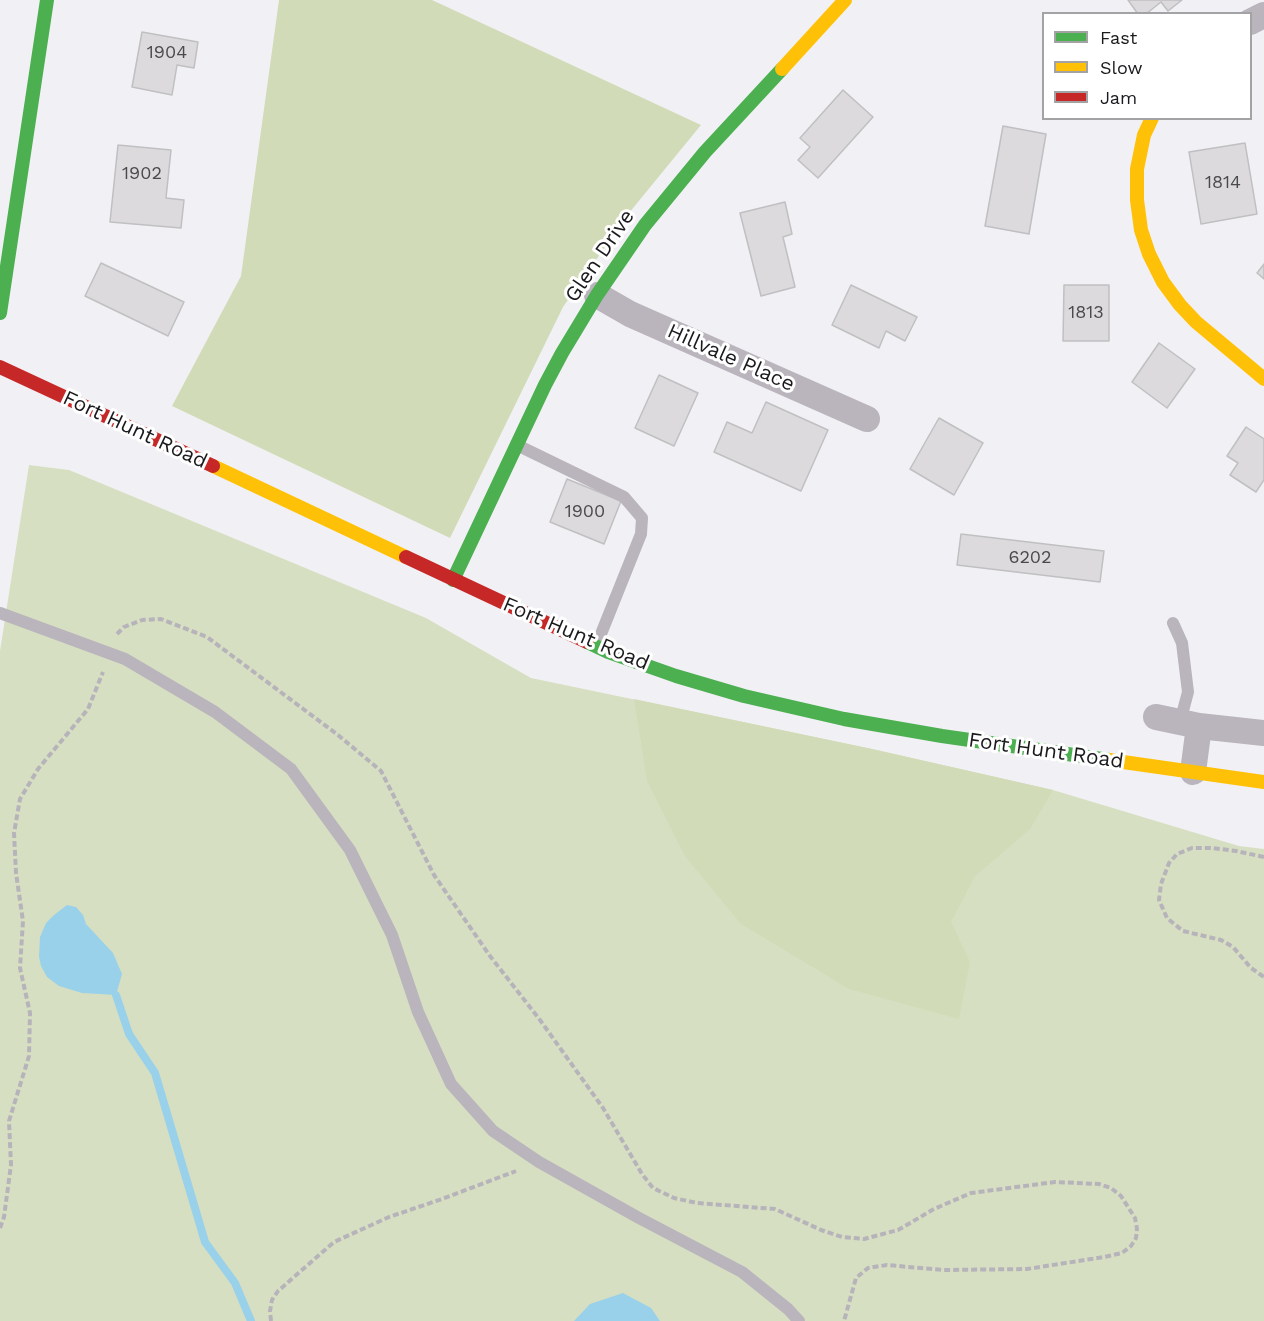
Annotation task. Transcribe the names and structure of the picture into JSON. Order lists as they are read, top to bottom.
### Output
{
  "streets": {
    "main road": ["Glen Drive", "Fort Hunt Road"],
    "street": ["Hillvale Place"]
  },
  "crossings": [
    ["Glen Drive", "Hillvale Place"],
    ["Glen Drive", "Fort Hunt Road"]
  ],
  "house_numbers": [
    "1904",
    "1902",
    "1814",
    "1813",
    "1900",
    "6202"
  ],
  "legend": ["Fast", "Slow", "Jam"]
}
